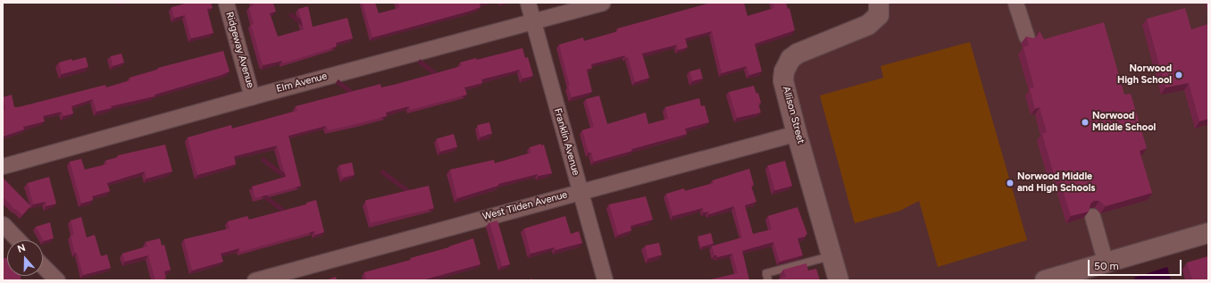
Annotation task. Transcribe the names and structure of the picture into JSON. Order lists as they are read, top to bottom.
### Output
{
  "streets": {
    "street": [
      "Ridgeway Avenue",
      "Elm Avenue",
      "Allison Street",
      "Franklin Avenue",
      "West Tilden Avenue"
    ]
  },
  "crossings": [
    ["Ridgeway Avenue", "Elm Avenue"],
    ["Elm Avenue", "Franklin Avenue"],
    ["Allison Street", "West Tilden Avenue"],
    ["Franklin Avenue", "West Tilden Avenue"]
  ],
  "places": ["Norwood High School", "Norwood Middle School", "Norwood Middle and High Schools"],
  "scale_bar": "50 m",
  "north": "top"
}
